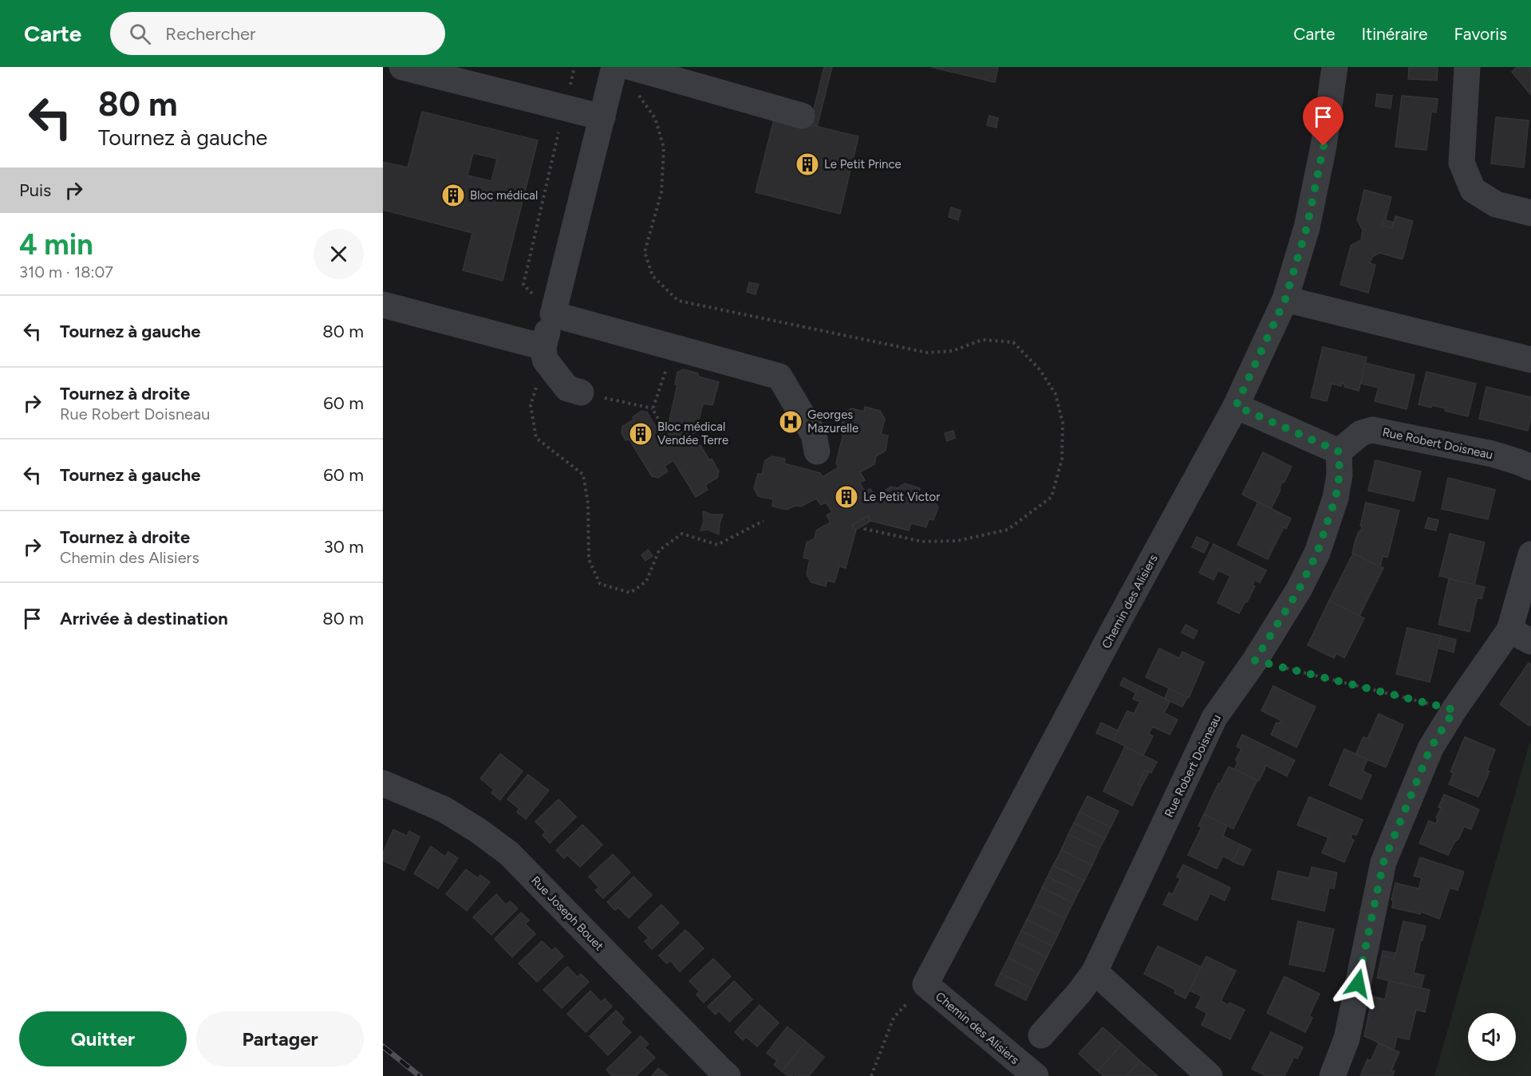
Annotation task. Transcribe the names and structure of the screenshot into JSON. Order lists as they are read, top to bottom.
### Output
{
  "streets": {
    "street": ["Rue Robert Doisneau", "Chemin des Alisiers", "Rue Joseph Bouet"]
  },
  "places": {
    "building": [
      "Le Petit Prince",
      "Bloc médical",
      "Bloc médical Vendée Terre",
      "Le Petit Victor"
    ],
    "hospital": ["Georges Mazurelle"]
  },
  "page": {
    "header": "Carte",
    "search": "Rechercher",
    "nav": ["Carte", "Itinéraire", "Favoris"],
    "turn": ["80 m", "Tournez à gauche"],
    "then": "Puis",
    "heading": ["4 min", "310 m · 18:07"],
    "list": [
      {
        "name": "Tournez à gauche",
        "value": "80 m"
      },
      {
        "name": "Tournez à droite",
        "note": "Rue Robert Doisneau",
        "value": "60 m"
      },
      {
        "name": "Tournez à gauche",
        "value": "60 m"
      },
      {
        "name": "Tournez à droite",
        "note": "Chemin des Alisiers",
        "value": "30 m"
      },
      {
        "name": "Arrivée à destination",
        "value": "80 m"
      }
    ],
    "buttons": ["Quitter", "Partager"]
  }
}
